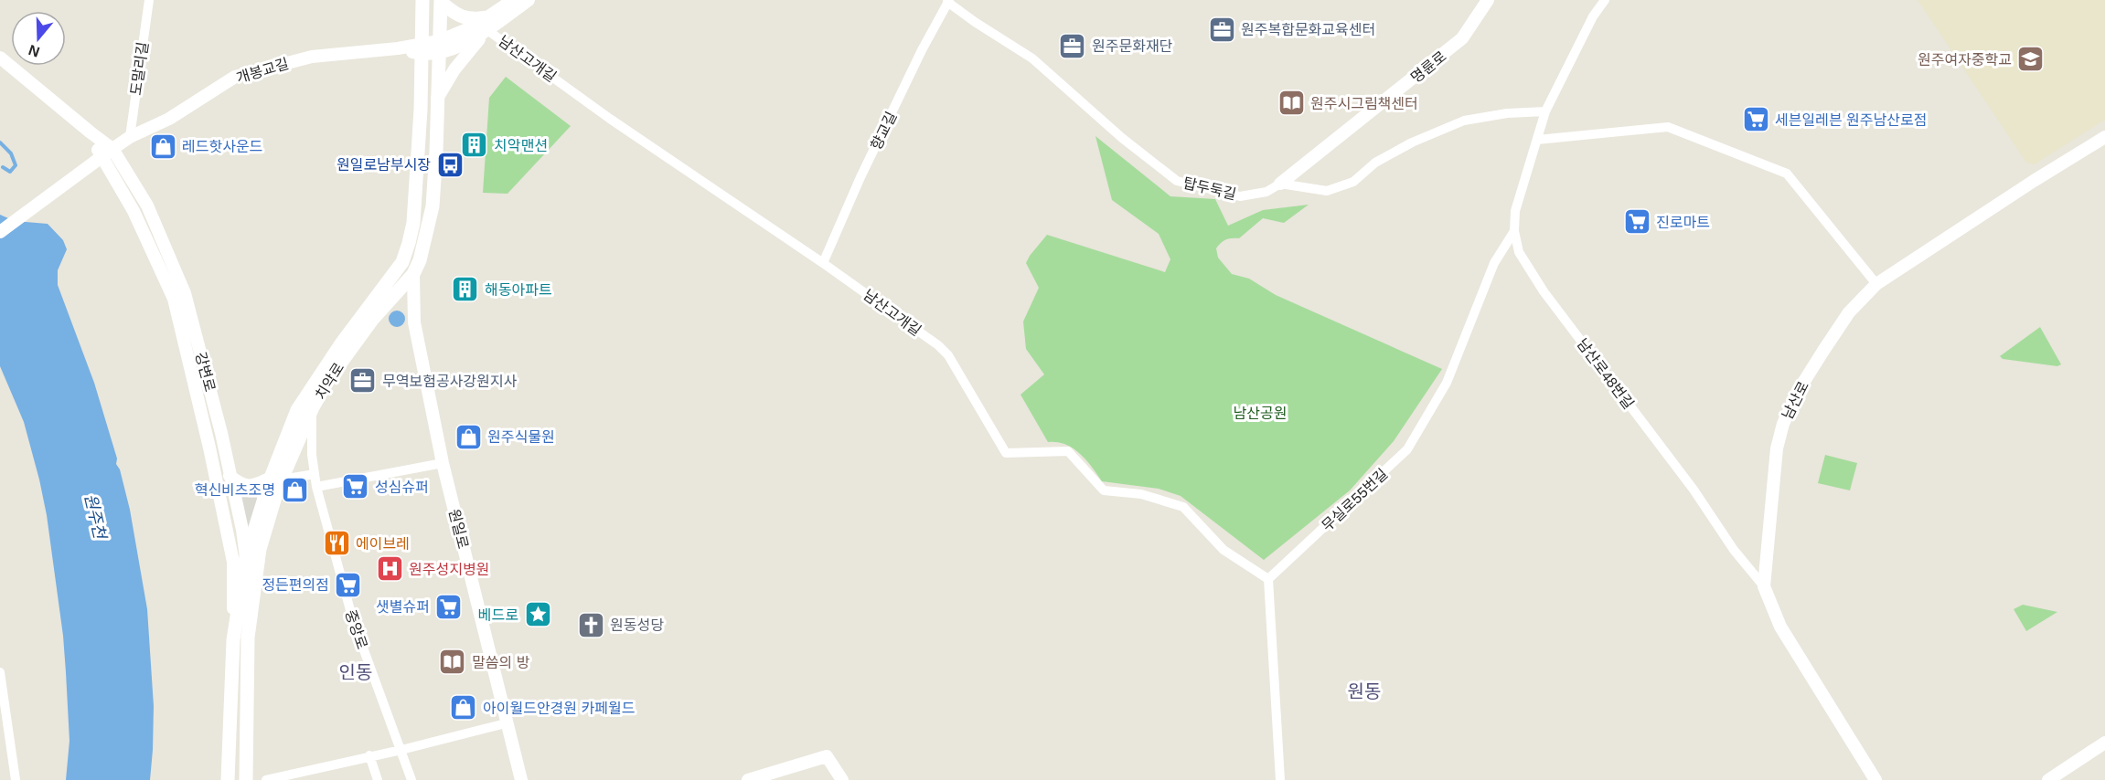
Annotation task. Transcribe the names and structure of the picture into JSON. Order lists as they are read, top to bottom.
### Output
{
  "streets": {
    "main road": ["강변로", "치악로"],
    "street": [
      "남산고개길",
      "명륜로",
      "도말리길",
      "개봉교길",
      "향교길",
      "탑두둑길",
      "남산로48번길",
      "남산로",
      "무실로55번길",
      "원일로",
      "중앙로"
    ]
  },
  "crossings": [
    ["남산고개길", "개봉교길"],
    ["남산고개길", "향교길"],
    ["남산고개길", "무실로55번길"],
    ["명륜로", "탑두둑길"],
    ["도말리길", "개봉교길"],
    ["개봉교길", "강변로"],
    ["개봉교길", "치악로"],
    ["향교길", "탑두둑길"],
    ["강변로", "치악로"],
    ["남산로48번길", "남산로"],
    ["남산로48번길", "무실로55번길"],
    ["치악로", "원일로"],
    ["치악로", "중앙로"]
  ],
  "districts": ["인동", "원동"],
  "water": ["원주천"],
  "parks": ["남산공원"],
  "places": {
    "office": ["원주복합문화교육센터", "원주문화재단", "무역보험공사강원지사"],
    "school or university": ["원주여자중학교"],
    "library": ["원주시그림책센터", "말씀의 방"],
    "supermarket": [
      "세븐일레븐 원주남산로점",
      "진로마트",
      "성심슈퍼",
      "정든편의점",
      "샛별슈퍼"
    ],
    "building": ["치악맨션", "해동아파트"],
    "shop": [
      "레드핫사운드",
      "원주식물원",
      "혁신비츠조명",
      "아이월드안경원 카페월드"
    ],
    "bus stop": ["원일로남부시장"],
    "restaurant": ["에이브레"],
    "hospital": ["원주성지병원"],
    "place": ["베드로"],
    "church": ["원동성당"]
  },
  "north": "bottom"
}
